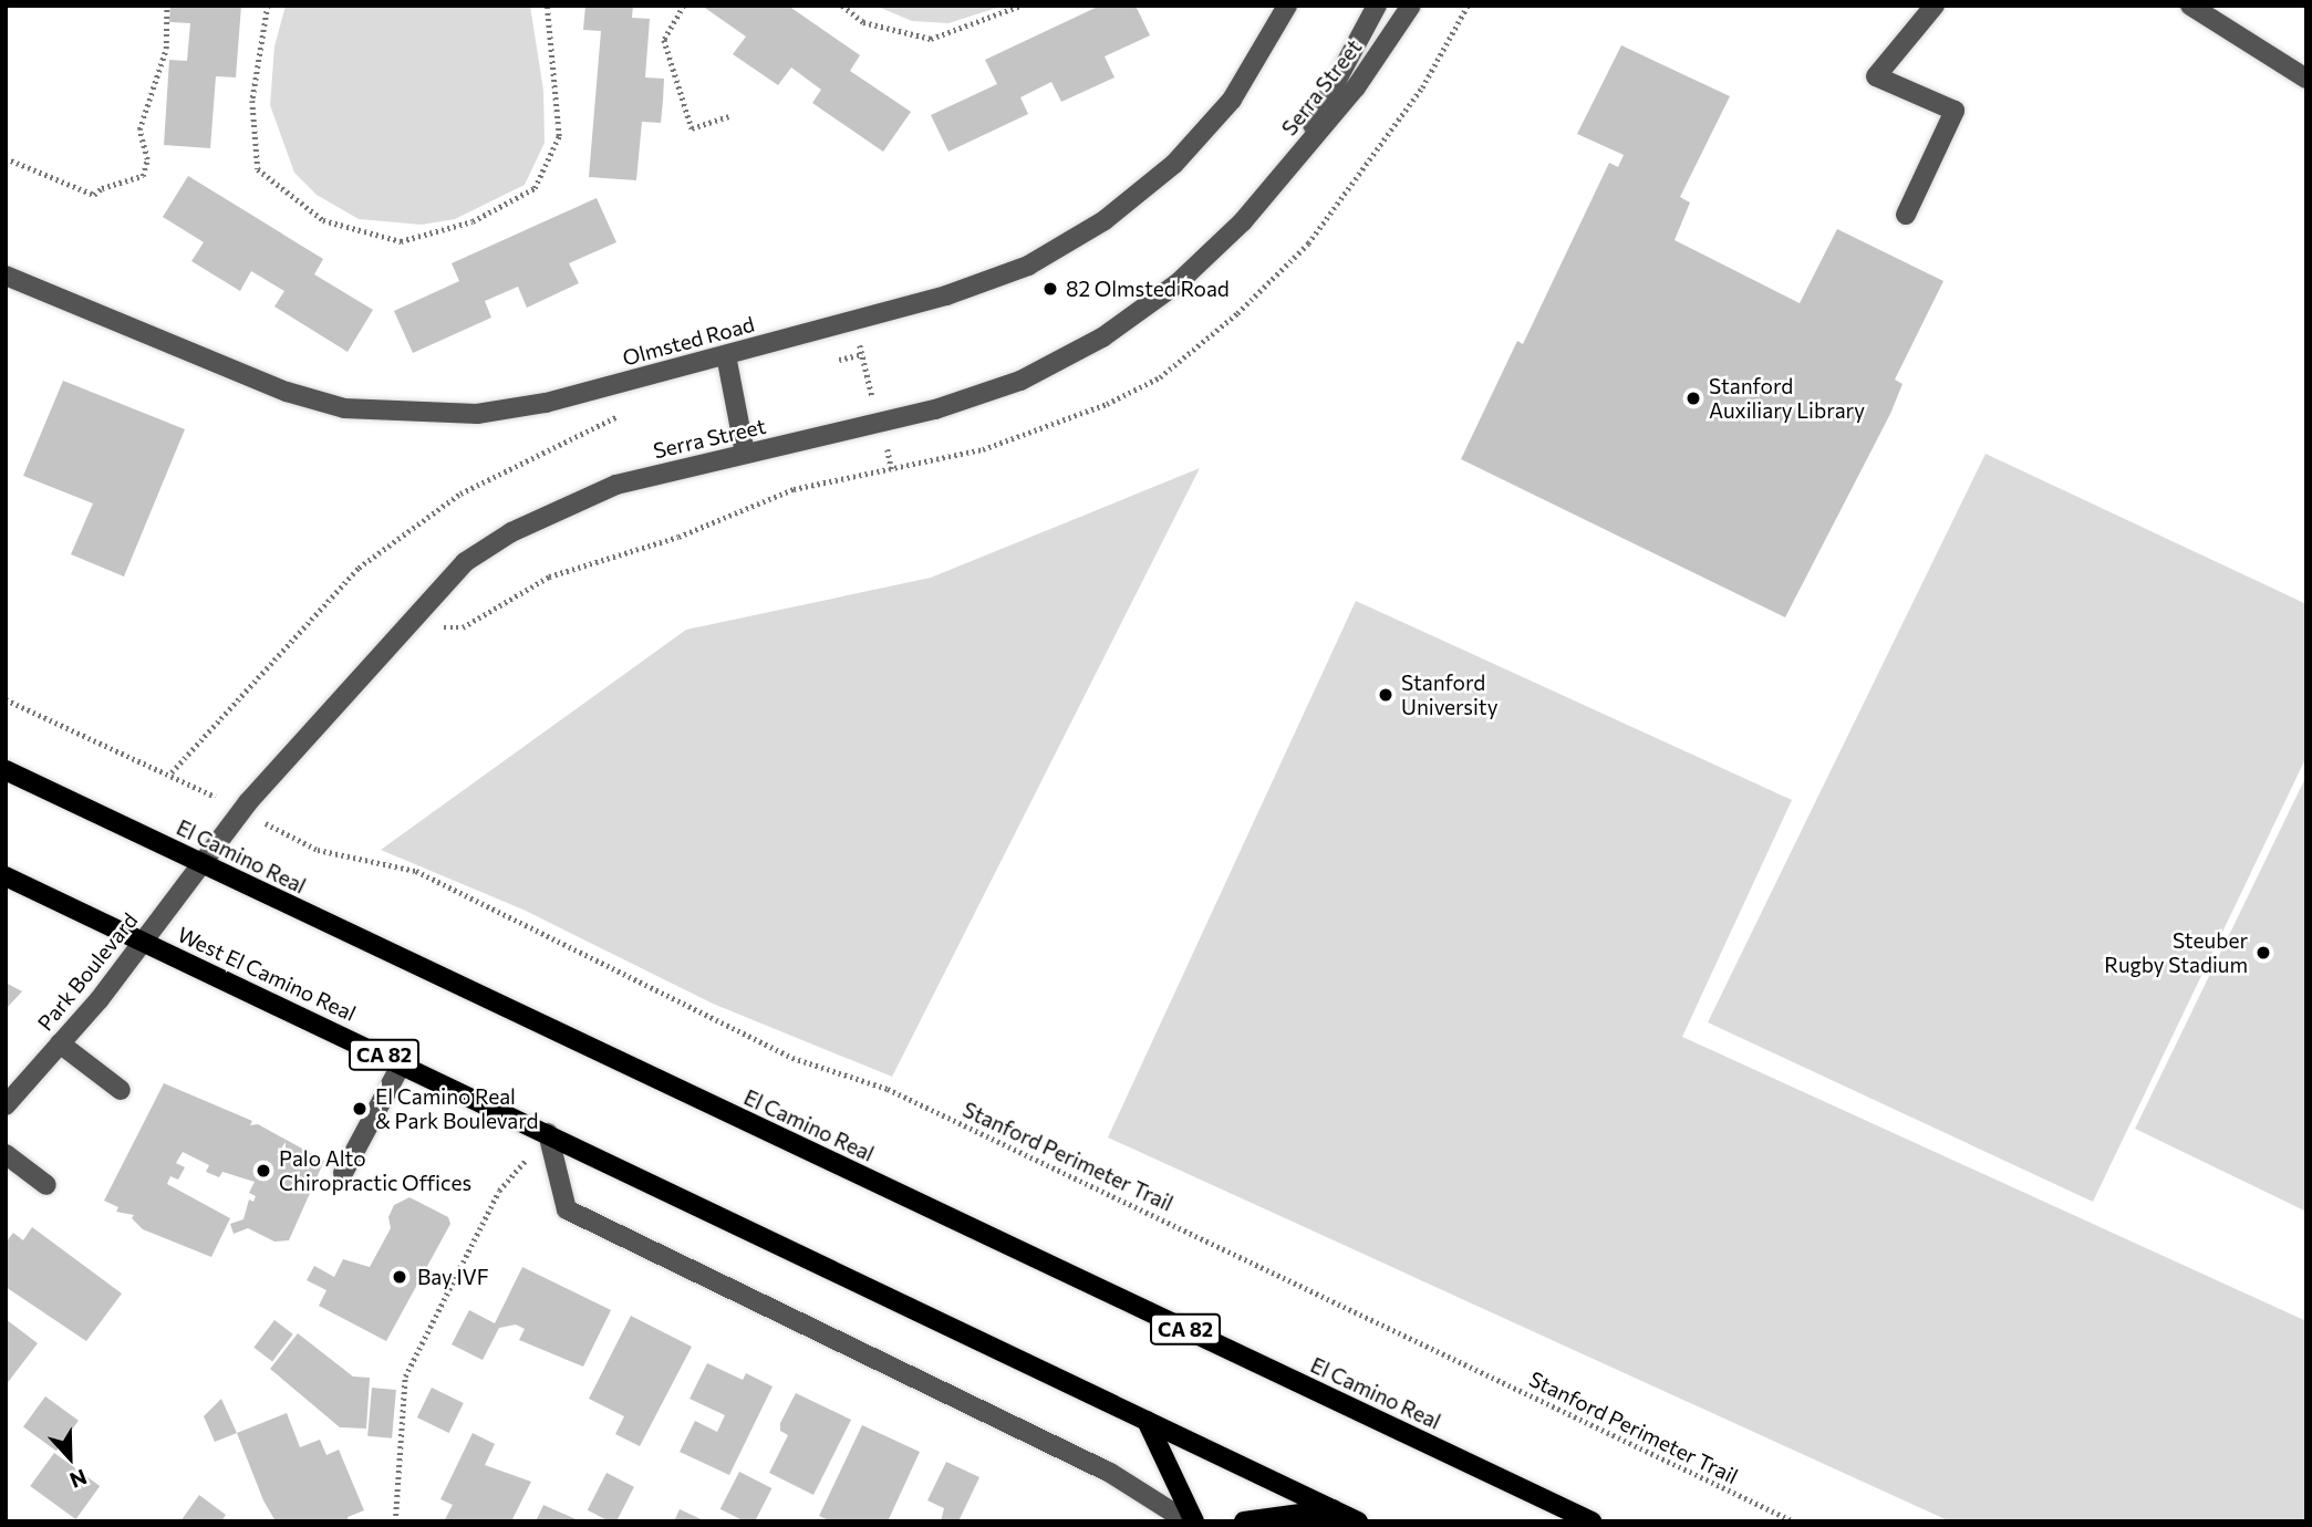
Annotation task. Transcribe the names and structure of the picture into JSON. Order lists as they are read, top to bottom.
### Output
{
  "streets": {
    "main road": ["El Camino Real", "West El Camino Real", "CA 82"],
    "street": ["Serra Street", "Olmsted Road", "Park Boulevard"],
    "path": ["Stanford Perimeter Trail"]
  },
  "crossings": [
    ["Serra Street", "El Camino Real"],
    ["Serra Street", "Park Boulevard"],
    ["El Camino Real", "Park Boulevard"],
    ["Park Boulevard", "West El Camino Real"],
    ["West El Camino Real", "CA 82"]
  ],
  "places": [
    "82 Olmsted Road",
    "Stanford Auxiliary Library",
    "Stanford University",
    "Steuber Rugby Stadium",
    "El Camino Real & Park Boulevard",
    "Palo Alto Chiropractic Offices",
    "Bay IVF"
  ],
  "north": "bottom"
}
